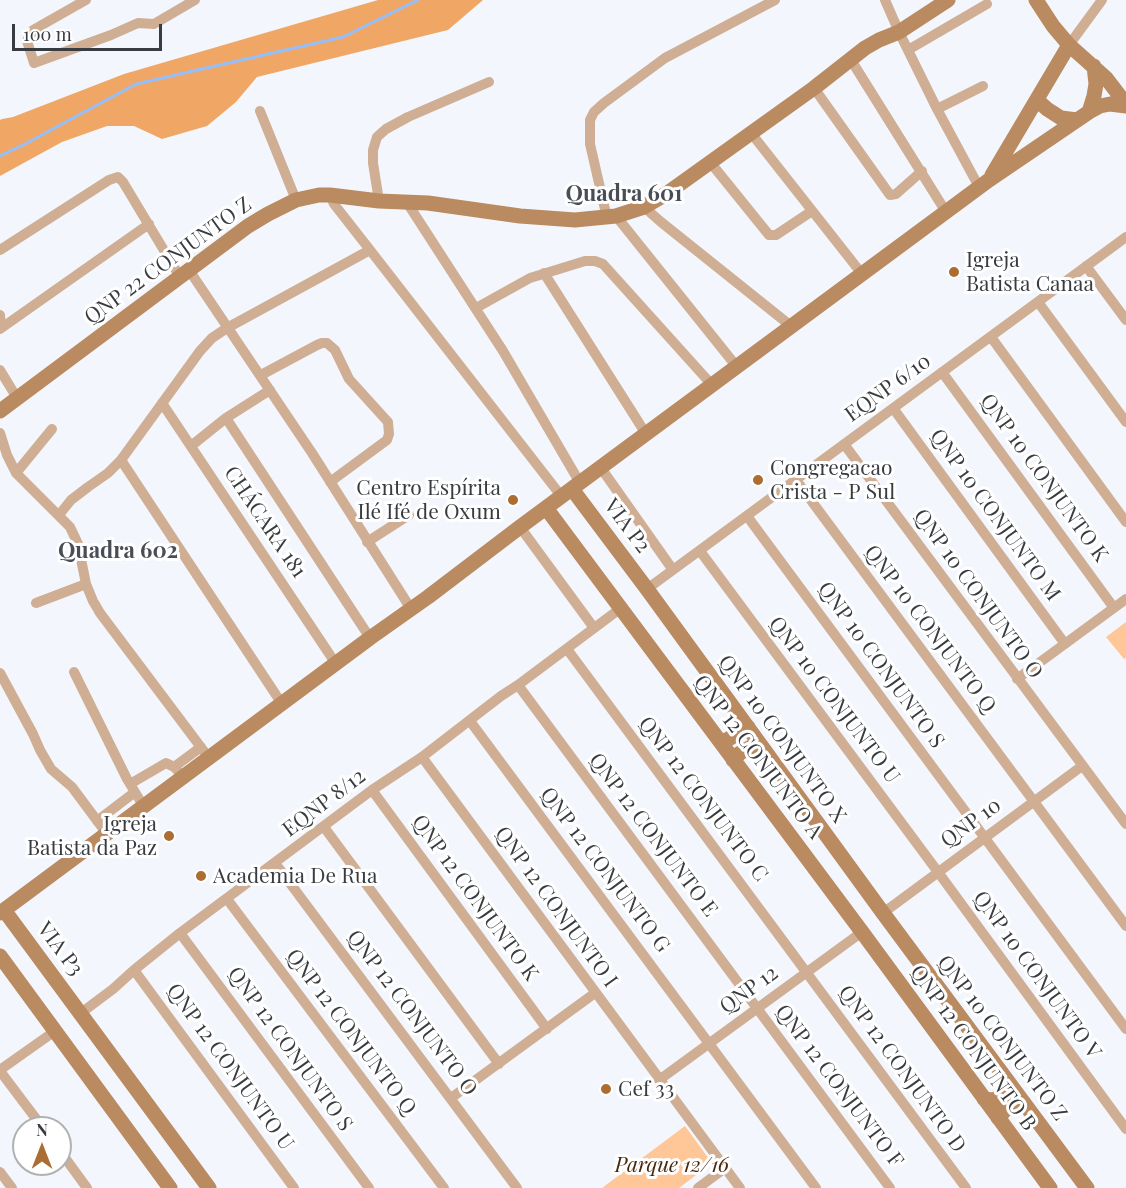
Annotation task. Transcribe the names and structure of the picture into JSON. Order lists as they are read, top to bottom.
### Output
{
  "streets": {
    "street": [
      "QNP 22 CONJUNTO Z",
      "EQNP 6/10",
      "QNP 10 CONJUNTO K",
      "QNP 10 CONJUNTO M",
      "CHÁCARA 181",
      "VIA P2",
      "QNP 10 CONJUNTO O",
      "QNP 10 CONJUNTO Q",
      "QNP 10 CONJUNTO S",
      "QNP 10 CONJUNTO U",
      "QNP 10 CONJUNTO X",
      "QNP 12 CONJUNTO A",
      "QNP 12 CONJUNTO C",
      "EQNP 8/12",
      "QNP 10",
      "QNP 12 CONJUNTO E",
      "QNP 12 CONJUNTO G",
      "QNP 12 CONJUNTO K",
      "QNP 12 CONJUNTO I",
      "VIA P3",
      "QNP 10 CONJUNTO V",
      "QNP 12",
      "QNP 12 CONJUNTO O",
      "QNP 12 CONJUNTO Q",
      "QNP 10 CONJUNTO Z",
      "QNP 12 CONJUNTO B",
      "QNP 12 CONJUNTO S",
      "QNP 12 CONJUNTO U",
      "QNP 12 CONJUNTO D",
      "QNP 12 CONJUNTO F"
    ]
  },
  "crossings": [
    ["EQNP 6/10", "QNP 10 CONJUNTO K"],
    ["EQNP 6/10", "QNP 10 CONJUNTO M"],
    ["EQNP 6/10", "VIA P2"],
    ["EQNP 6/10", "QNP 10 CONJUNTO O"],
    ["EQNP 6/10", "QNP 10 CONJUNTO Q"],
    ["EQNP 6/10", "QNP 10 CONJUNTO S"],
    ["EQNP 6/10", "QNP 10 CONJUNTO U"],
    ["EQNP 6/10", "QNP 10 CONJUNTO X"],
    ["VIA P2", "QNP 10 CONJUNTO X"],
    ["QNP 10 CONJUNTO O", "QNP 10"],
    ["QNP 10 CONJUNTO Q", "QNP 10"],
    ["QNP 10 CONJUNTO S", "QNP 10"],
    ["QNP 10 CONJUNTO U", "QNP 10"],
    ["QNP 10 CONJUNTO U", "QNP 10 CONJUNTO V"],
    ["QNP 10 CONJUNTO X", "QNP 10"],
    ["QNP 10 CONJUNTO X", "QNP 10 CONJUNTO Z"],
    ["QNP 12 CONJUNTO A", "EQNP 8/12"],
    ["QNP 12 CONJUNTO A", "QNP 12"],
    ["QNP 12 CONJUNTO A", "QNP 12 CONJUNTO B"],
    ["QNP 12 CONJUNTO C", "EQNP 8/12"],
    ["QNP 12 CONJUNTO C", "QNP 12"],
    ["QNP 12 CONJUNTO C", "QNP 12 CONJUNTO D"],
    ["EQNP 8/12", "QNP 12 CONJUNTO E"],
    ["EQNP 8/12", "QNP 12 CONJUNTO G"],
    ["EQNP 8/12", "QNP 12 CONJUNTO K"],
    ["EQNP 8/12", "QNP 12 CONJUNTO I"],
    ["EQNP 8/12", "VIA P3"],
    ["EQNP 8/12", "QNP 12 CONJUNTO O"],
    ["EQNP 8/12", "QNP 12 CONJUNTO Q"],
    ["EQNP 8/12", "QNP 12 CONJUNTO S"],
    ["EQNP 8/12", "QNP 12 CONJUNTO U"],
    ["QNP 10", "QNP 10 CONJUNTO V"],
    ["QNP 10", "QNP 10 CONJUNTO Z"],
    ["QNP 12 CONJUNTO E", "QNP 12"],
    ["QNP 12 CONJUNTO E", "QNP 12 CONJUNTO F"],
    ["QNP 12 CONJUNTO G", "QNP 12"],
    ["QNP 12 CONJUNTO I", "QNP 12"],
    ["QNP 12", "QNP 12 CONJUNTO B"],
    ["QNP 12", "QNP 12 CONJUNTO D"],
    ["QNP 12", "QNP 12 CONJUNTO F"]
  ],
  "districts": ["Quadra 601", "Quadra 602"],
  "parks": ["Parque 12/16"],
  "places": [
    "Igreja Batista Canaa",
    "Congregacao Crista - P Sul",
    "Centro Espírita Ilé Ifé de Oxum",
    "Igreja Batista da Paz",
    "Academia De Rua",
    "Cef 33"
  ],
  "scale_bar": "100 m",
  "north": "top"
}
